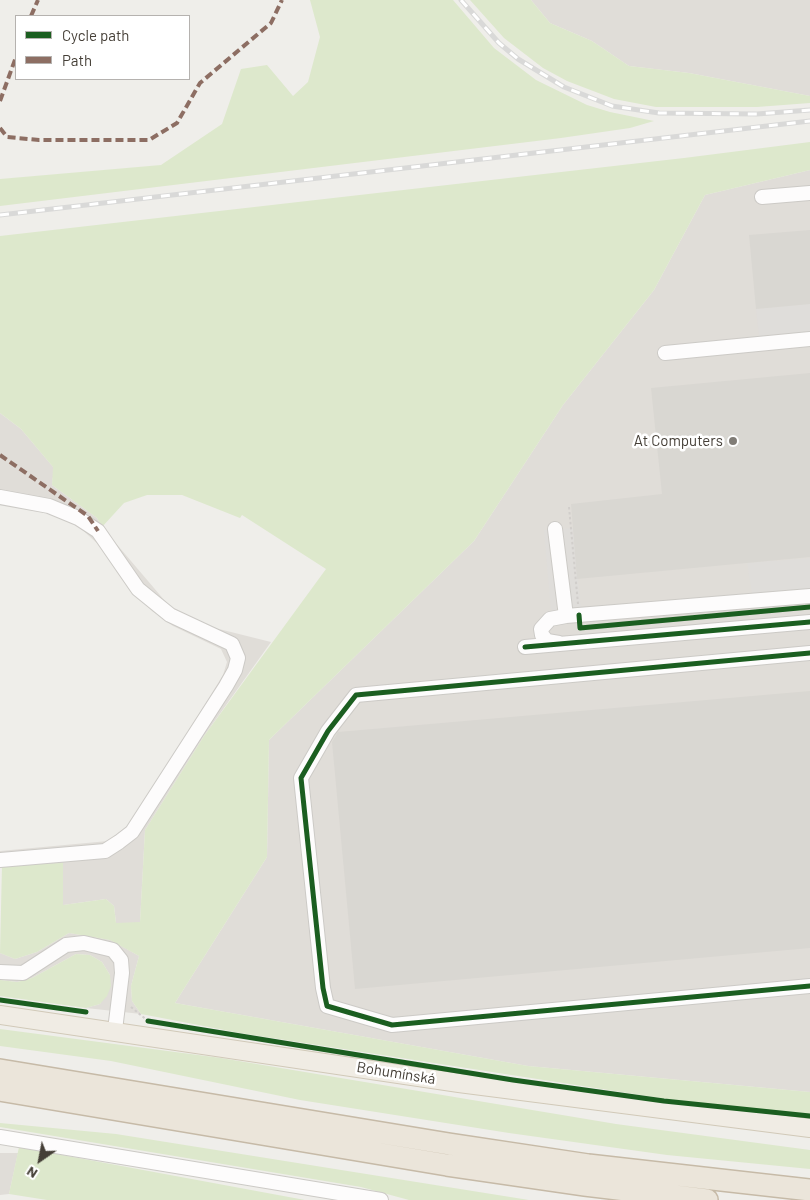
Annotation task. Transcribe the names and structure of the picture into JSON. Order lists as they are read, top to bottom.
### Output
{
  "streets": {
    "main road": ["Bohumínská"]
  },
  "places": ["At Computers"],
  "legend": ["Cycle path", "Path"],
  "north": "bottom left"
}
